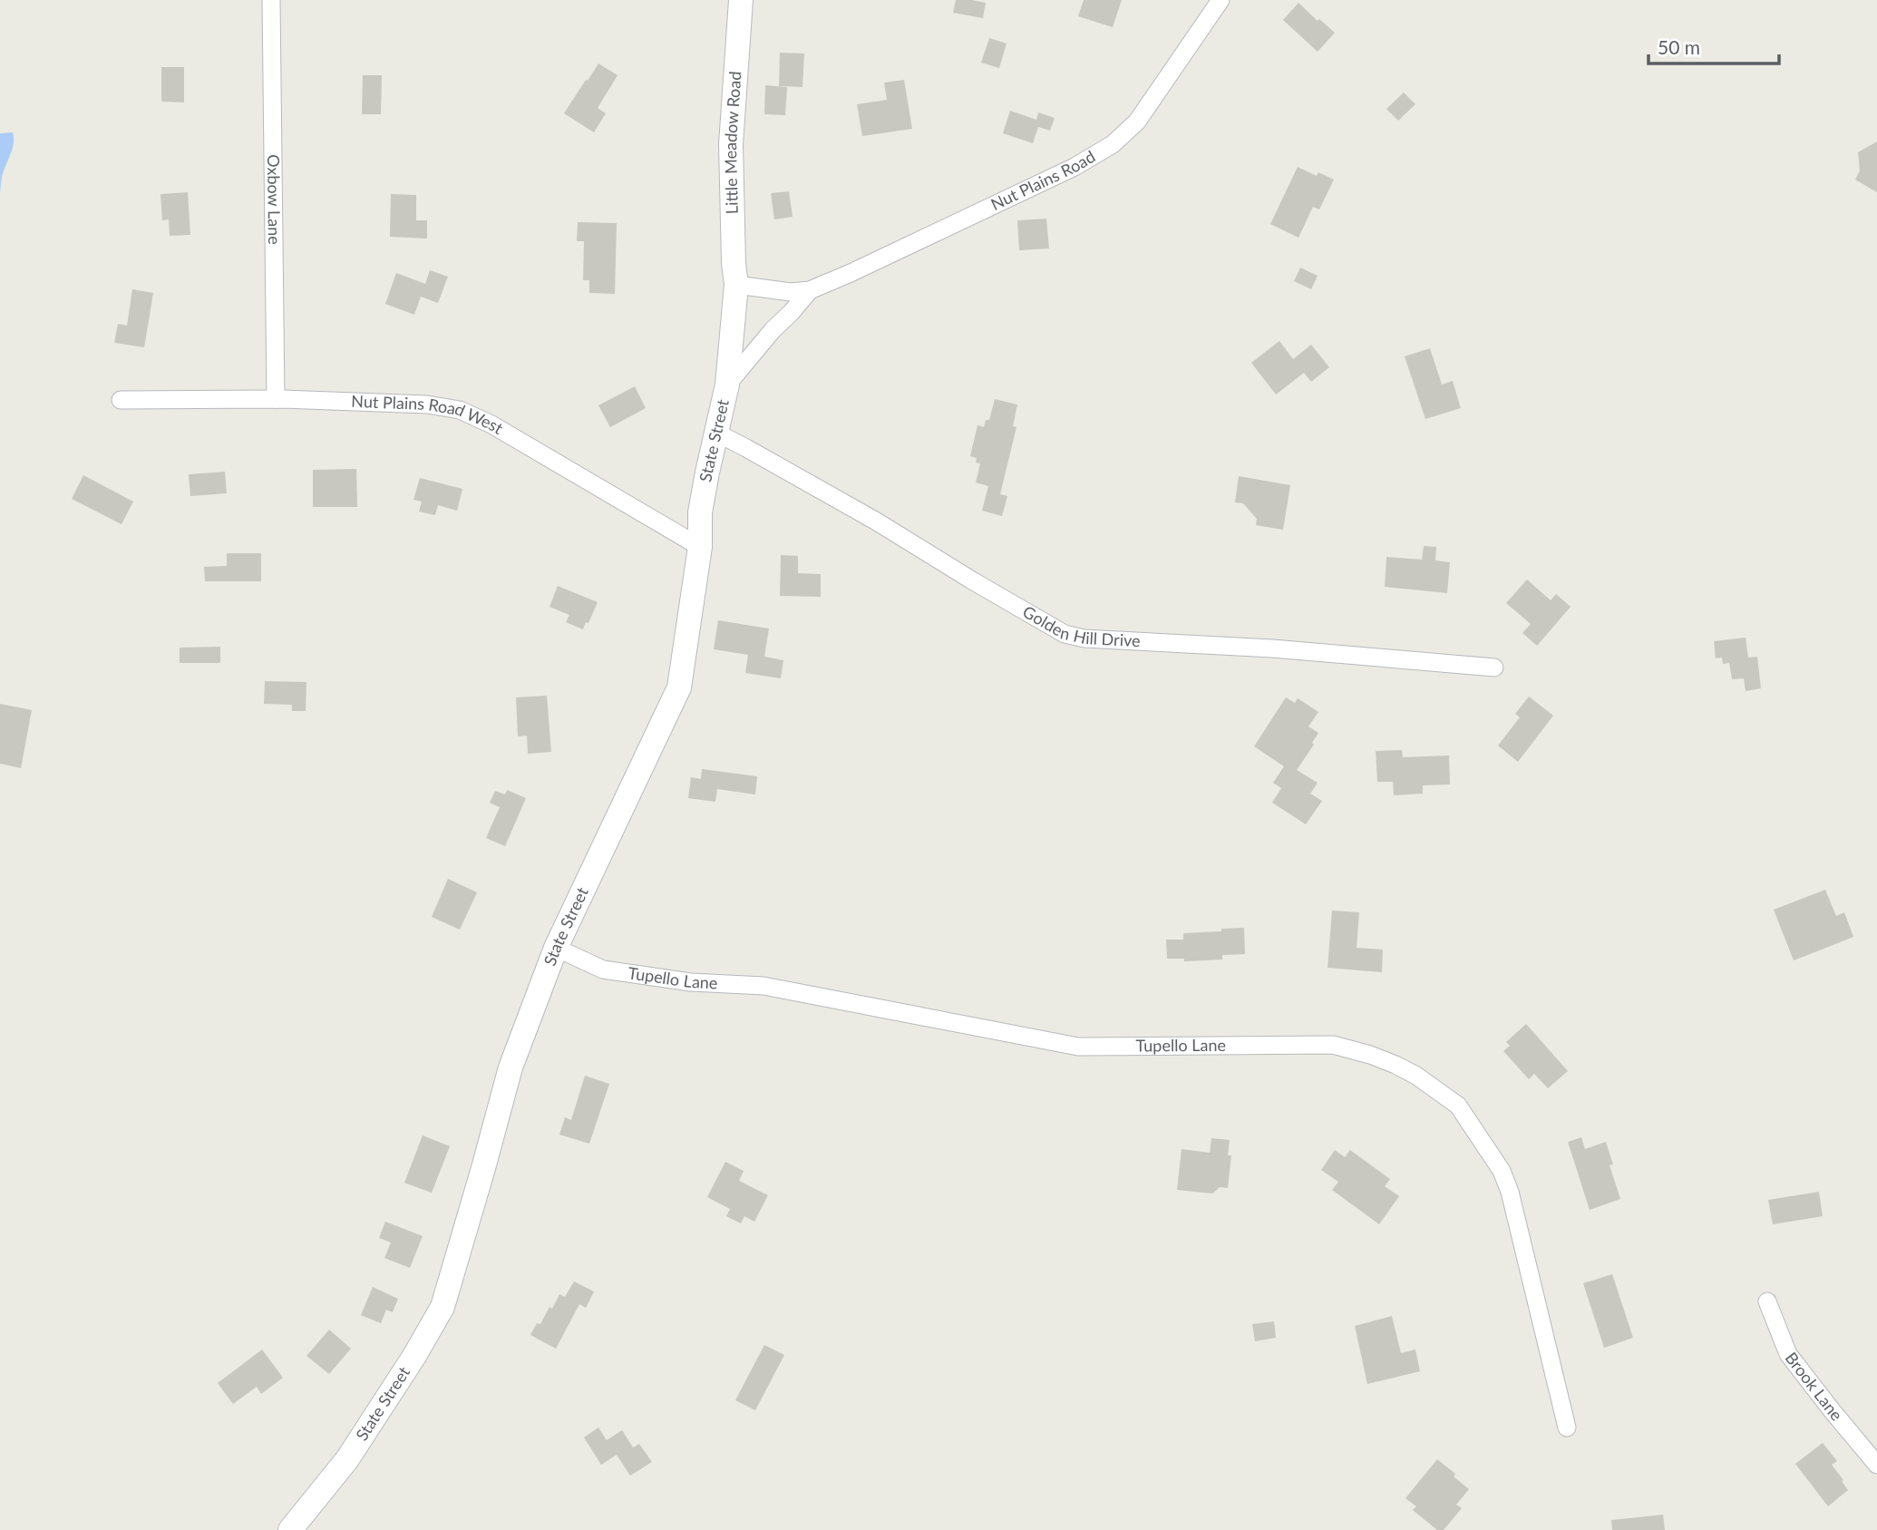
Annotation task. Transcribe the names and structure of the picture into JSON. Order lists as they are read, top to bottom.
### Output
{
  "streets": {
    "street": [
      "Little Meadow Road",
      "Nut Plains Road",
      "Oxbow Lane",
      "Nut Plains Road West",
      "State Street",
      "Golden Hill Drive",
      "Tupello Lane",
      "Brook Lane"
    ]
  },
  "crossings": [
    ["Little Meadow Road", "Nut Plains Road"],
    ["Little Meadow Road", "State Street"],
    ["Nut Plains Road", "State Street"],
    ["Oxbow Lane", "Nut Plains Road West"],
    ["Nut Plains Road West", "State Street"],
    ["State Street", "Golden Hill Drive"],
    ["State Street", "Tupello Lane"]
  ],
  "scale_bar": "50 m"
}
